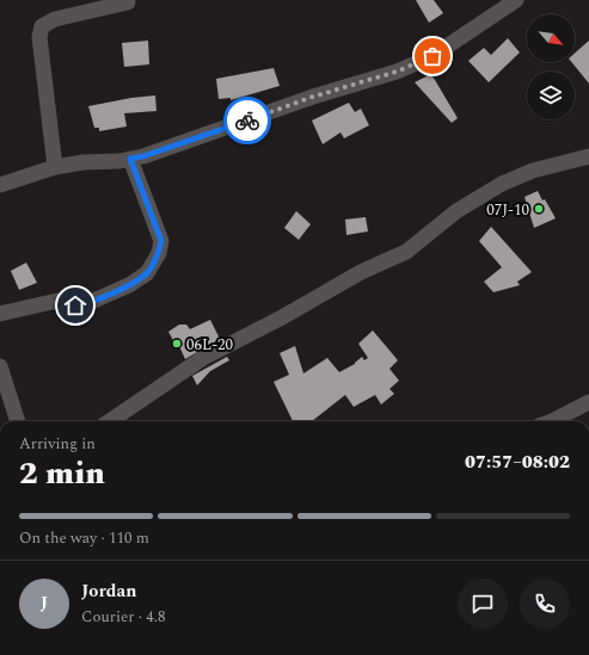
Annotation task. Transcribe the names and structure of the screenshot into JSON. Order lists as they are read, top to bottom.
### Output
{
  "places": ["07J-10", "06L-20"],
  "north": "bottom right",
  "page": {
    "heading": ["2 min", "Arriving in", "07:57–08:02"],
    "panel": ["Jordan", "Courier · 4.8"],
    "bar": "On the way · 110 m",
    "round": "J"
  }
}
